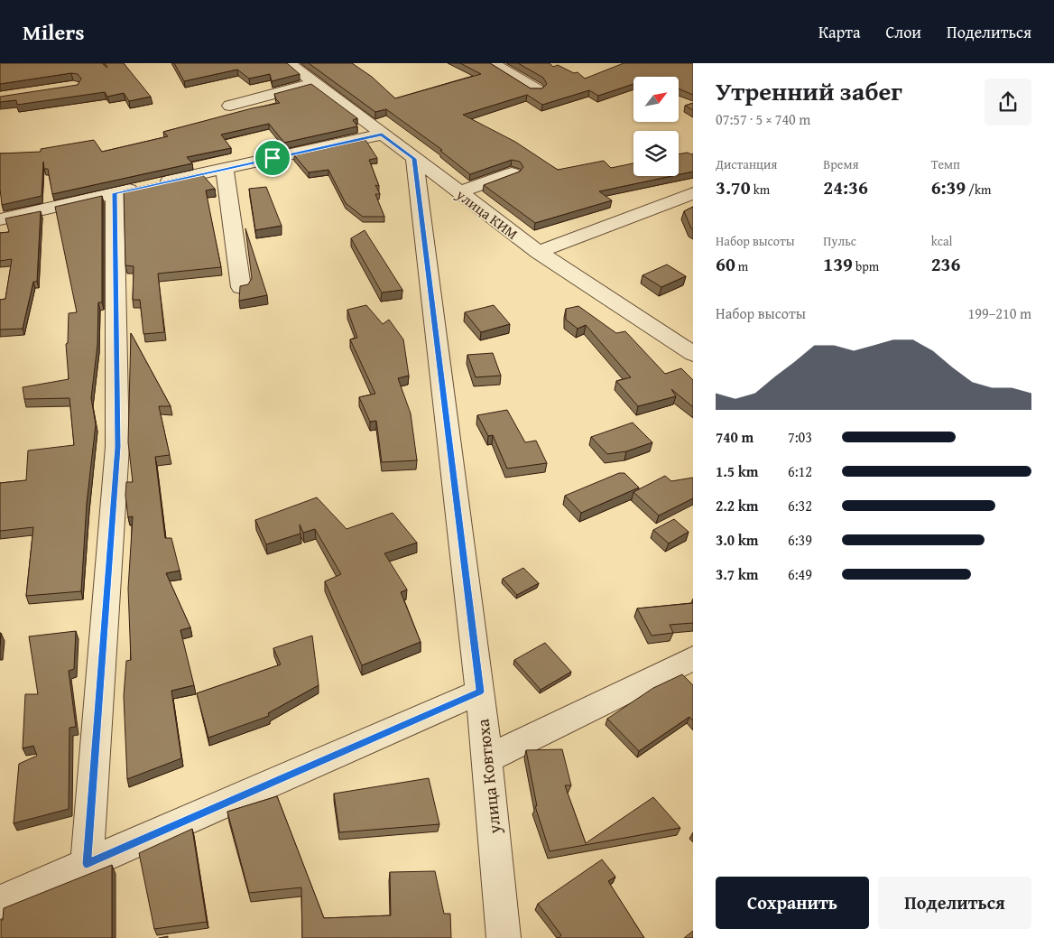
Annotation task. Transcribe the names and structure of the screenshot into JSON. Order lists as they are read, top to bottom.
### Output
{
  "streets": {
    "street": ["улица КИМ", "улица Ковтюха"]
  },
  "crossings": [
    ["улица КИМ", "улица Ковтюха"]
  ],
  "north": "top right",
  "page": {
    "header": "Milers",
    "nav": ["Карта", "Слои", "Поделиться"],
    "heading": ["Утренний забег", "07:57 · 5 × 740 m"],
    "stats": [
      ["Дистанция", "3.70 km"],
      ["Время", "24:36"],
      ["Темп", "6:39 /km"],
      ["Набор высоты", "60 m"],
      ["Пульс", "139 bpm"],
      ["kcal", "236"]
    ],
    "chart": ["Набор высоты", "199–210 m"],
    "list": [
      {
        "name": "740 m",
        "note": "7:03"
      },
      {
        "name": "1.5 km",
        "note": "6:12"
      },
      {
        "name": "2.2 km",
        "note": "6:32"
      },
      {
        "name": "3.0 km",
        "note": "6:39"
      },
      {
        "name": "3.7 km",
        "note": "6:49"
      }
    ],
    "buttons": ["Сохранить", "Поделиться"]
  }
}
